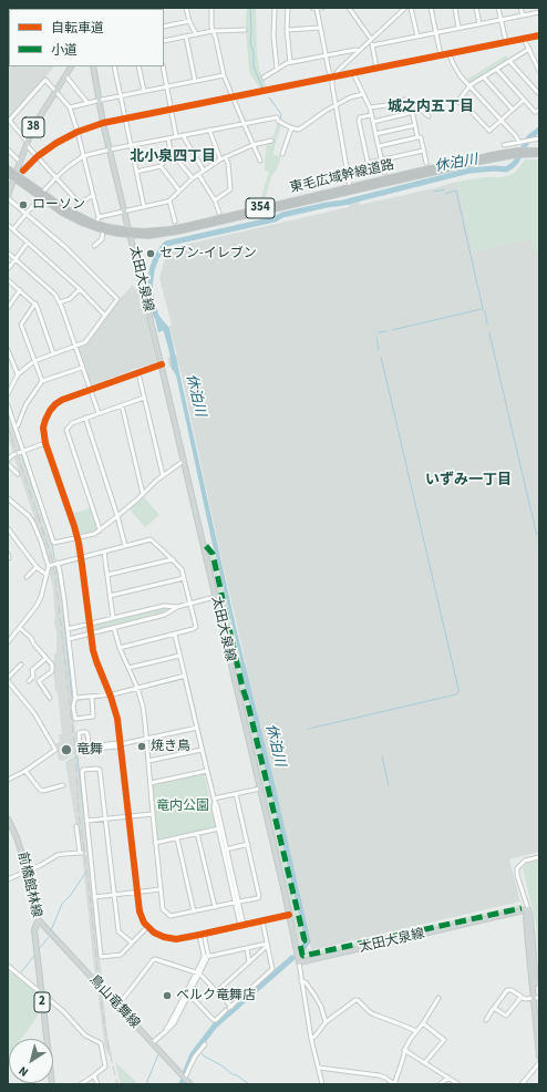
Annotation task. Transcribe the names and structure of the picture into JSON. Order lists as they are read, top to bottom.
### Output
{
  "streets": {
    "highway": ["東毛広域幹線道路", "354"],
    "main road": [
      "38",
      "太田大泉線",
      "前橋館林線",
      "2",
      "鳥山竜舞線"
    ]
  },
  "crossings": [
    ["38", "東毛広域幹線道路"],
    ["東毛広域幹線道路", "太田大泉線"],
    ["前橋館林線", "鳥山竜舞線"]
  ],
  "districts": ["城之内五丁目", "北小泉四丁目", "いずみ一丁目"],
  "water": ["休泊川"],
  "parks": ["竜内公園"],
  "places": [
    "ローソン",
    "セブン-イレブン",
    "焼き鳥",
    "竜舞",
    "ベルク竜舞店"
  ],
  "legend": ["自転車道", "小道"],
  "north": "bottom left"
}
